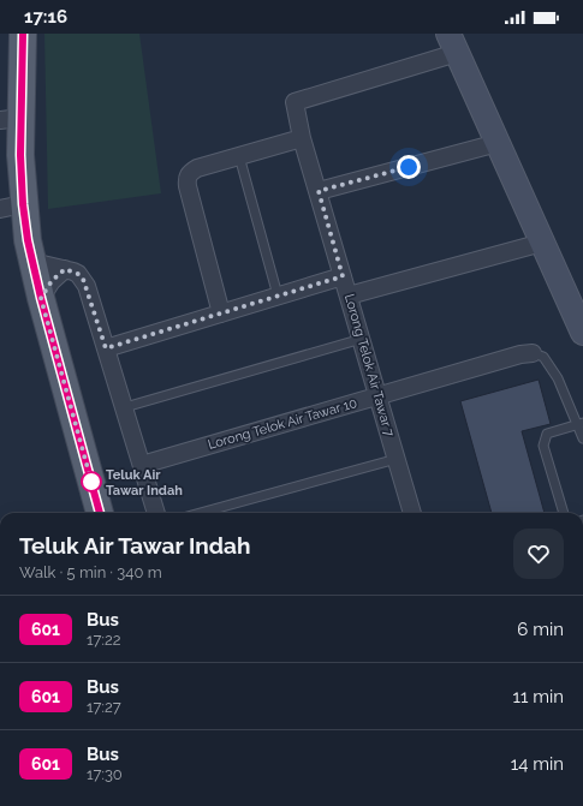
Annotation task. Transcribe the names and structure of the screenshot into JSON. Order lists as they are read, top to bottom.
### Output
{
  "streets": {
    "street": ["Lorong Telok Air Tawar 7", "Lorong Telok Air Tawar 10"]
  },
  "crossings": [
    ["Lorong Telok Air Tawar 7", "Lorong Telok Air Tawar 10"]
  ],
  "places": ["Teluk Air Tawar Indah"],
  "lines": ["bus line 601"],
  "page": {
    "status": "17:16",
    "heading": ["Teluk Air Tawar Indah", "Walk · 5 min · 340 m"],
    "list": [
      {
        "mark": "601",
        "name": "Bus",
        "note": "17:22",
        "value": "6 min"
      },
      {
        "mark": "601",
        "name": "Bus",
        "note": "17:27",
        "value": "11 min"
      },
      {
        "mark": "601",
        "name": "Bus",
        "note": "17:30",
        "value": "14 min"
      }
    ]
  }
}
